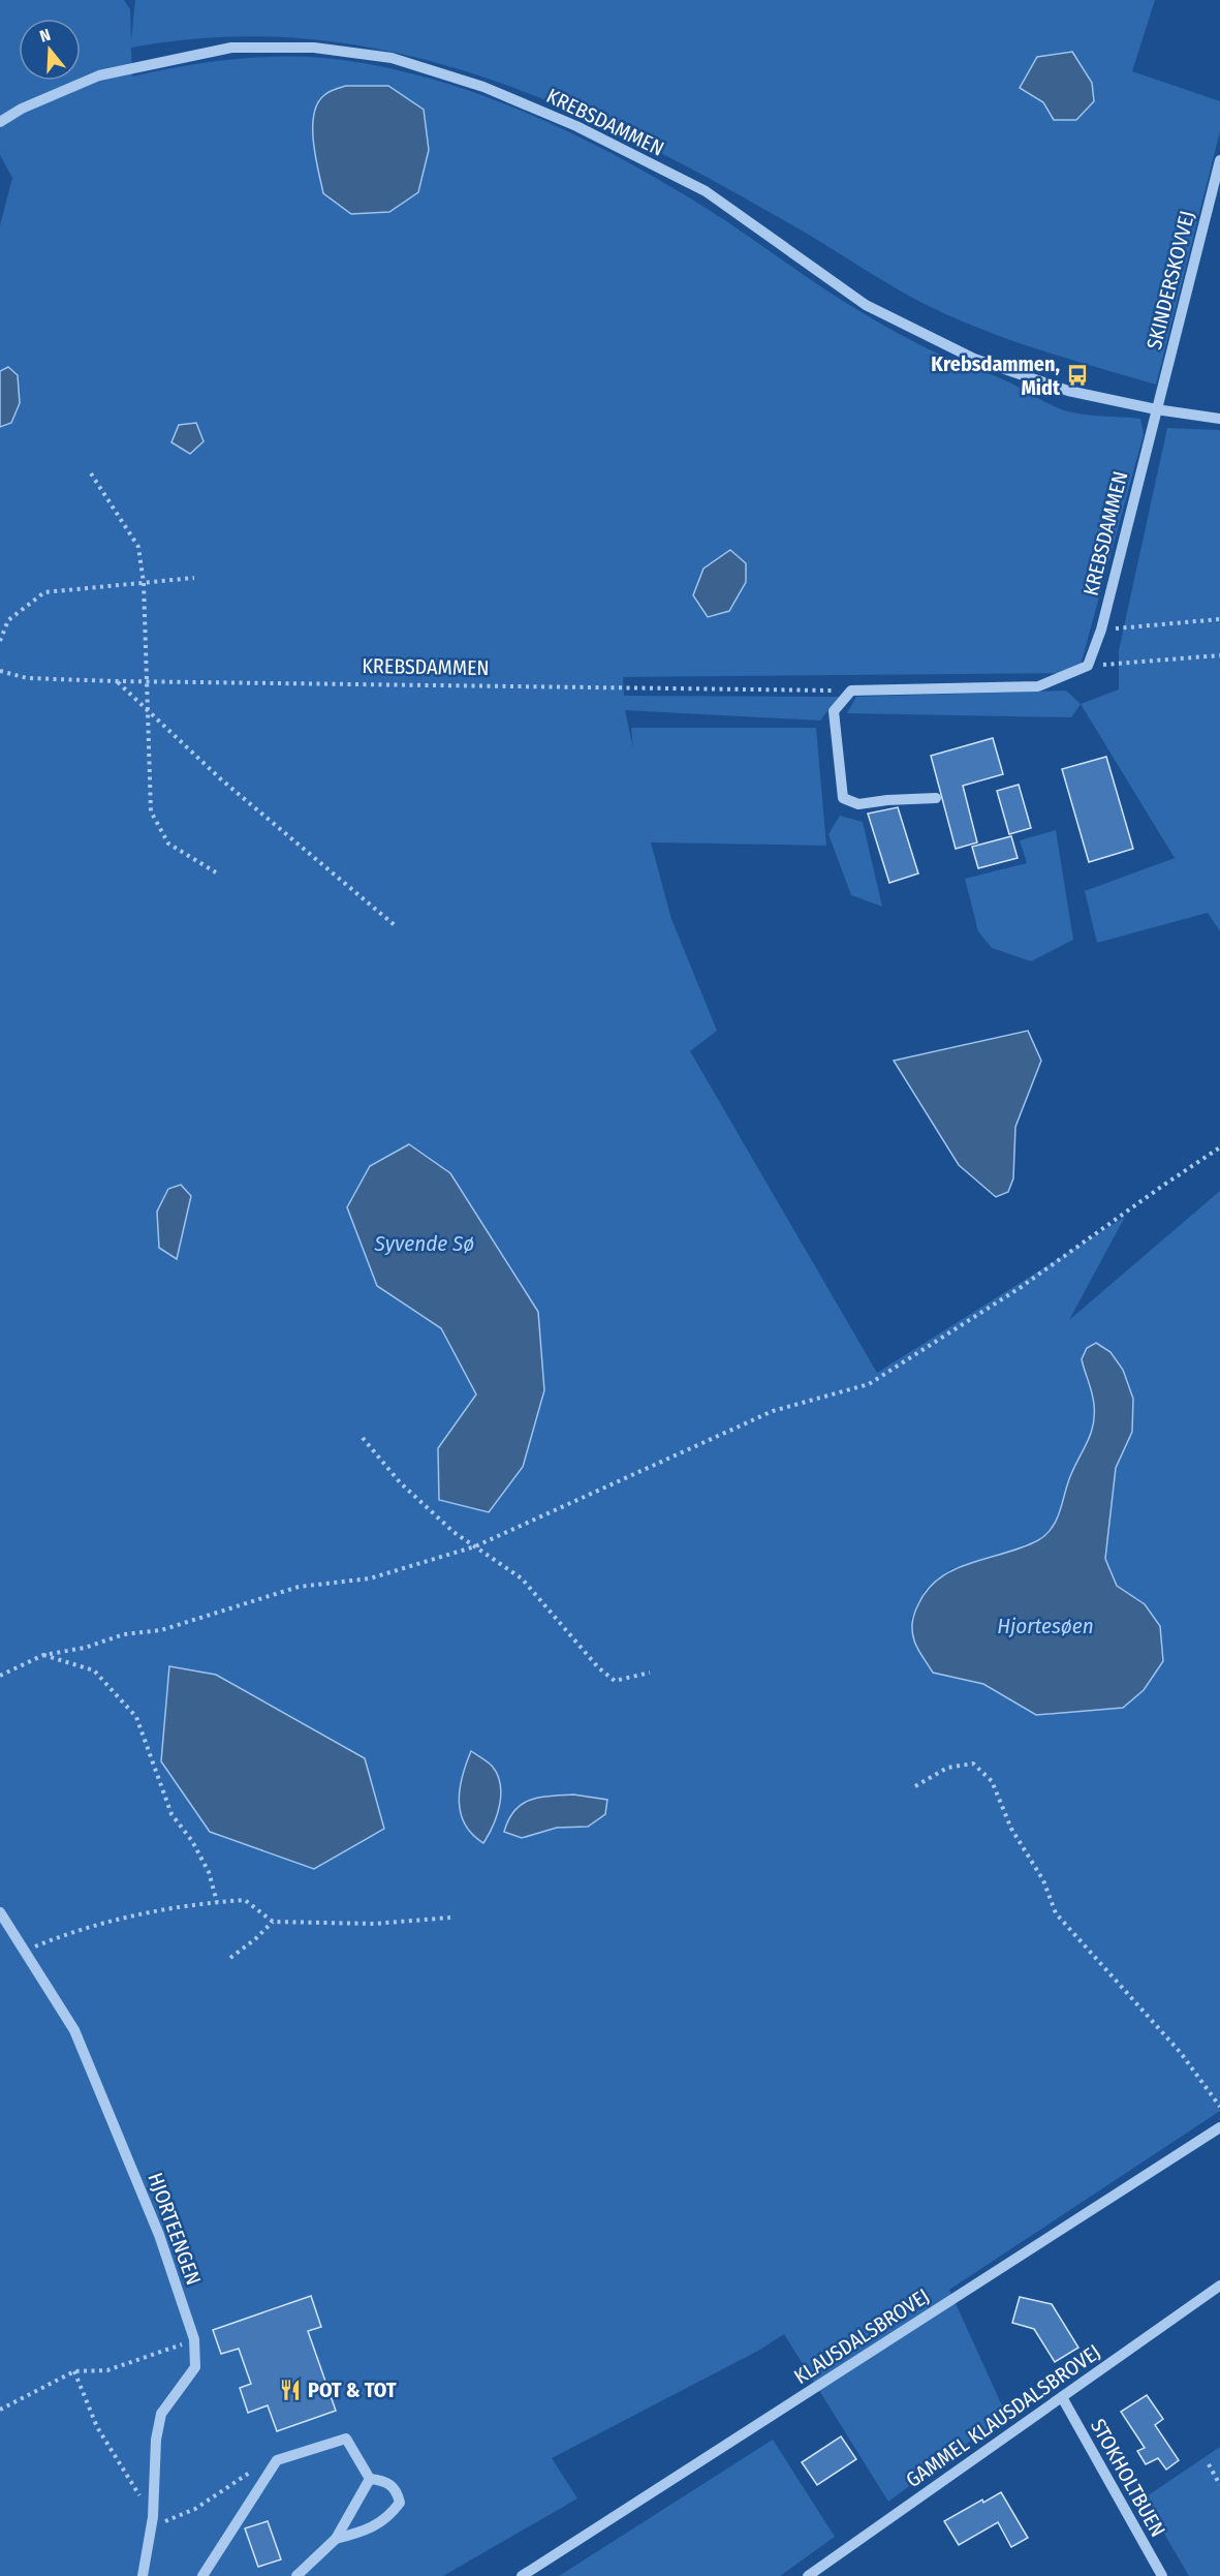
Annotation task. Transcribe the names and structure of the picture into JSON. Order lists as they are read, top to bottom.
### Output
{
  "streets": {
    "street": [
      "KREBSDAMMEN",
      "SKINDERSKOVVEJ",
      "HJORTEENGEN",
      "KLAUSDALSBROVEJ",
      "GAMMEL KLAUSDALSBROVEJ",
      "STOKHOLTBUEN"
    ]
  },
  "crossings": [
    ["KREBSDAMMEN", "SKINDERSKOVVEJ"],
    ["GAMMEL KLAUSDALSBROVEJ", "STOKHOLTBUEN"]
  ],
  "water": ["Syvende Sø", "Hjortesøen"],
  "places": {
    "bus stop": ["Krebsdammen, Midt"],
    "restaurant": ["POT & TOT"]
  },
  "north": "top"
}
